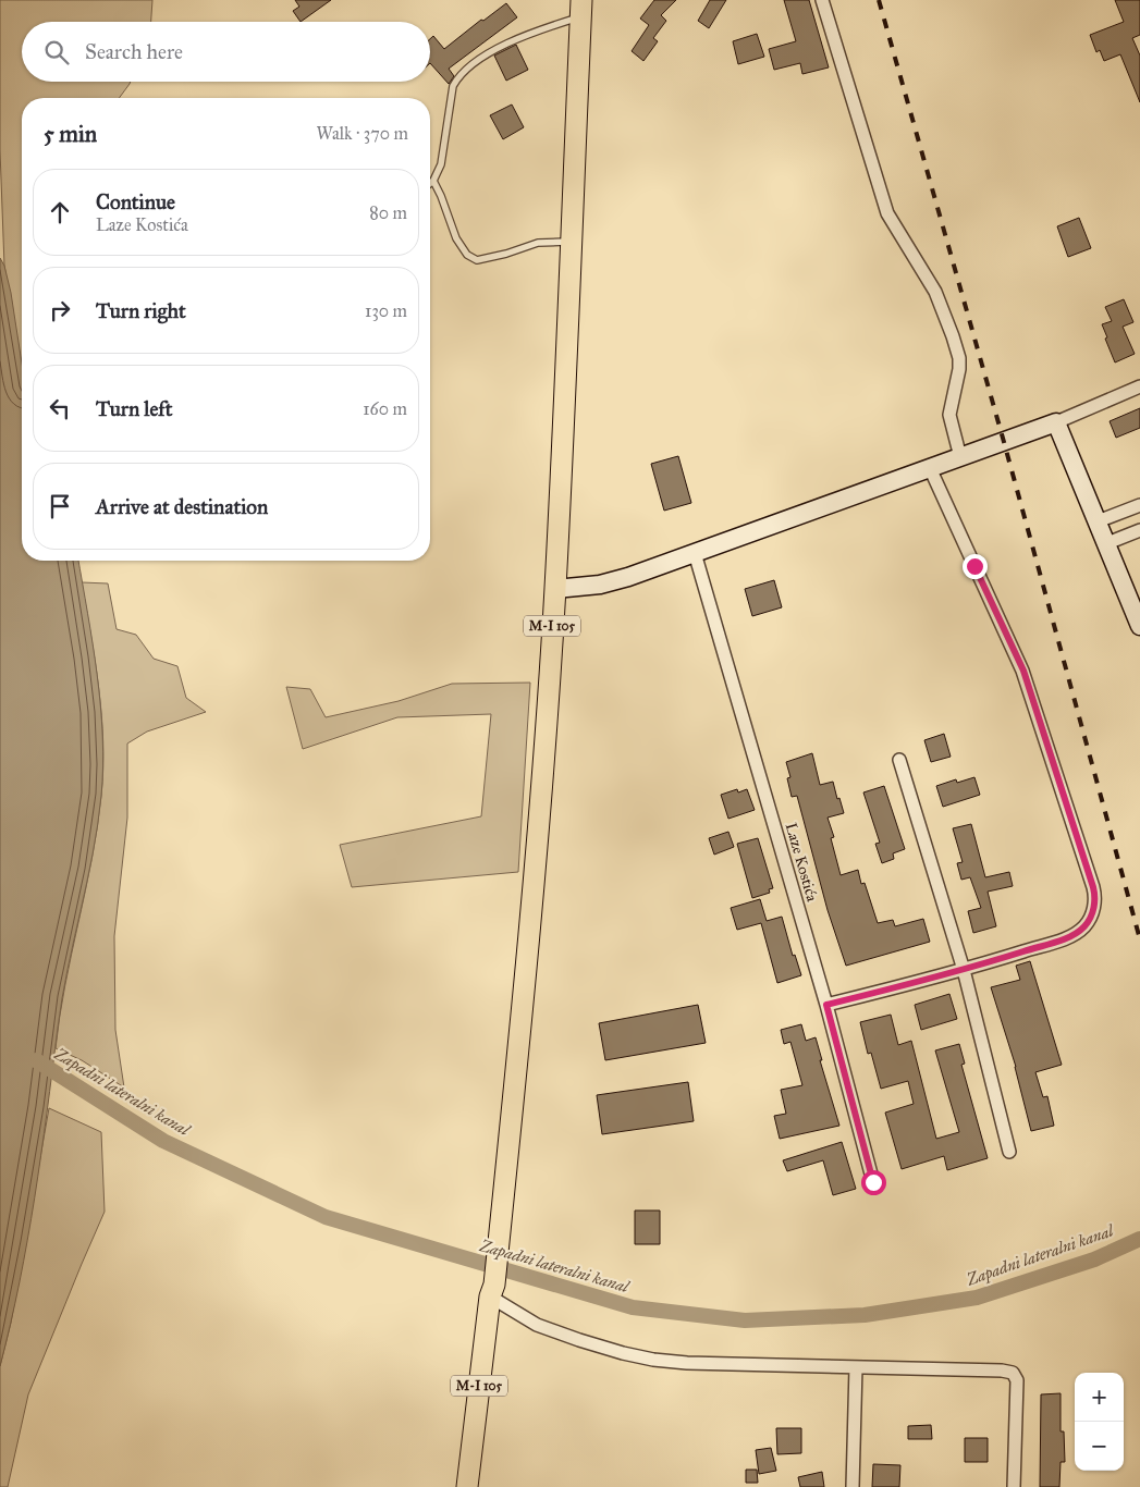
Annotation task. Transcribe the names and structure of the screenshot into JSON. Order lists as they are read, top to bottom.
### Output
{
  "streets": {
    "main road": ["M-I 105"],
    "street": ["Laze Kostića"]
  },
  "water": ["Zapadni lateralni kanal"],
  "page": {
    "search": "Search here",
    "heading": ["5 min", "Walk · 370 m"],
    "list": [
      ["Continue", "Laze Kostića", "80 m"],
      ["Turn right", "130 m"],
      ["Turn left", "160 m"],
      "Arrive at destination"
    ],
    "map_buttons": ["+", "−"]
  }
}
